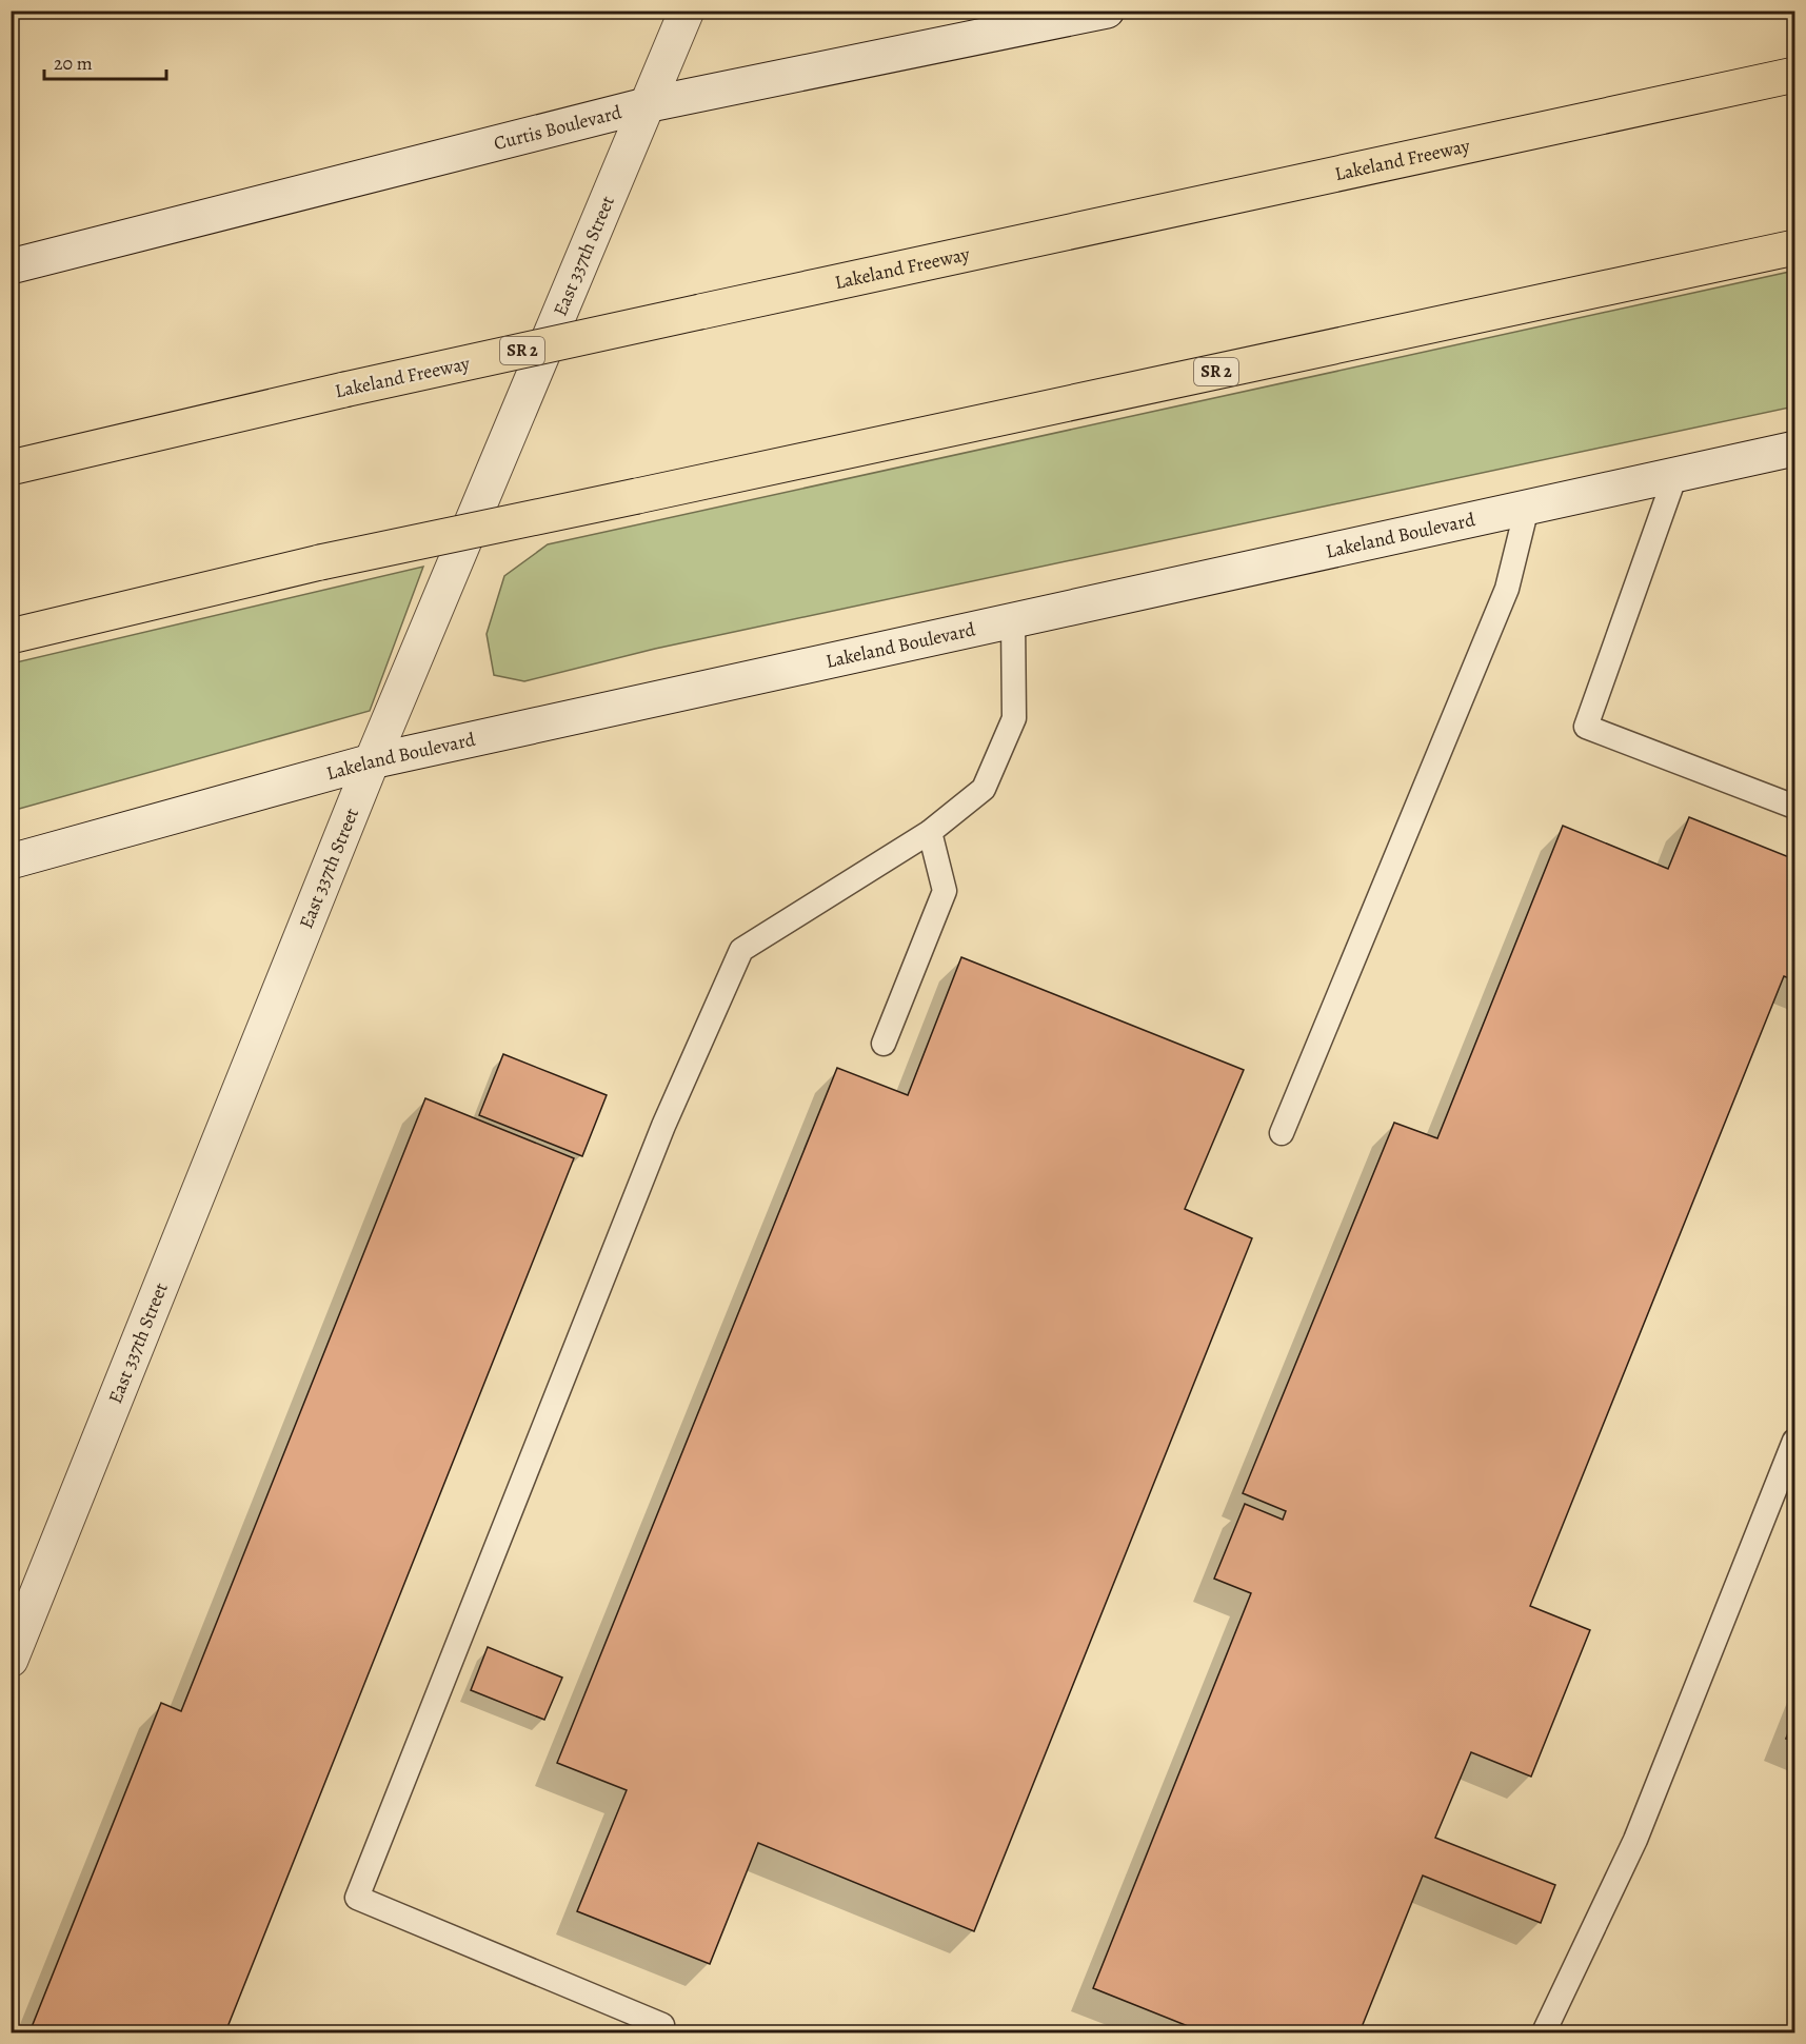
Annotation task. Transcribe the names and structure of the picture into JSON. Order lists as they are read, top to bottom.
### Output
{
  "streets": {
    "highway": ["Lakeland Freeway", "SR 2"],
    "street": ["Curtis Boulevard", "East 337th Street", "Lakeland Boulevard"]
  },
  "crossings": [
    ["Curtis Boulevard", "East 337th Street"],
    ["East 337th Street", "Lakeland Boulevard"]
  ],
  "scale_bar": "20 m"
}
